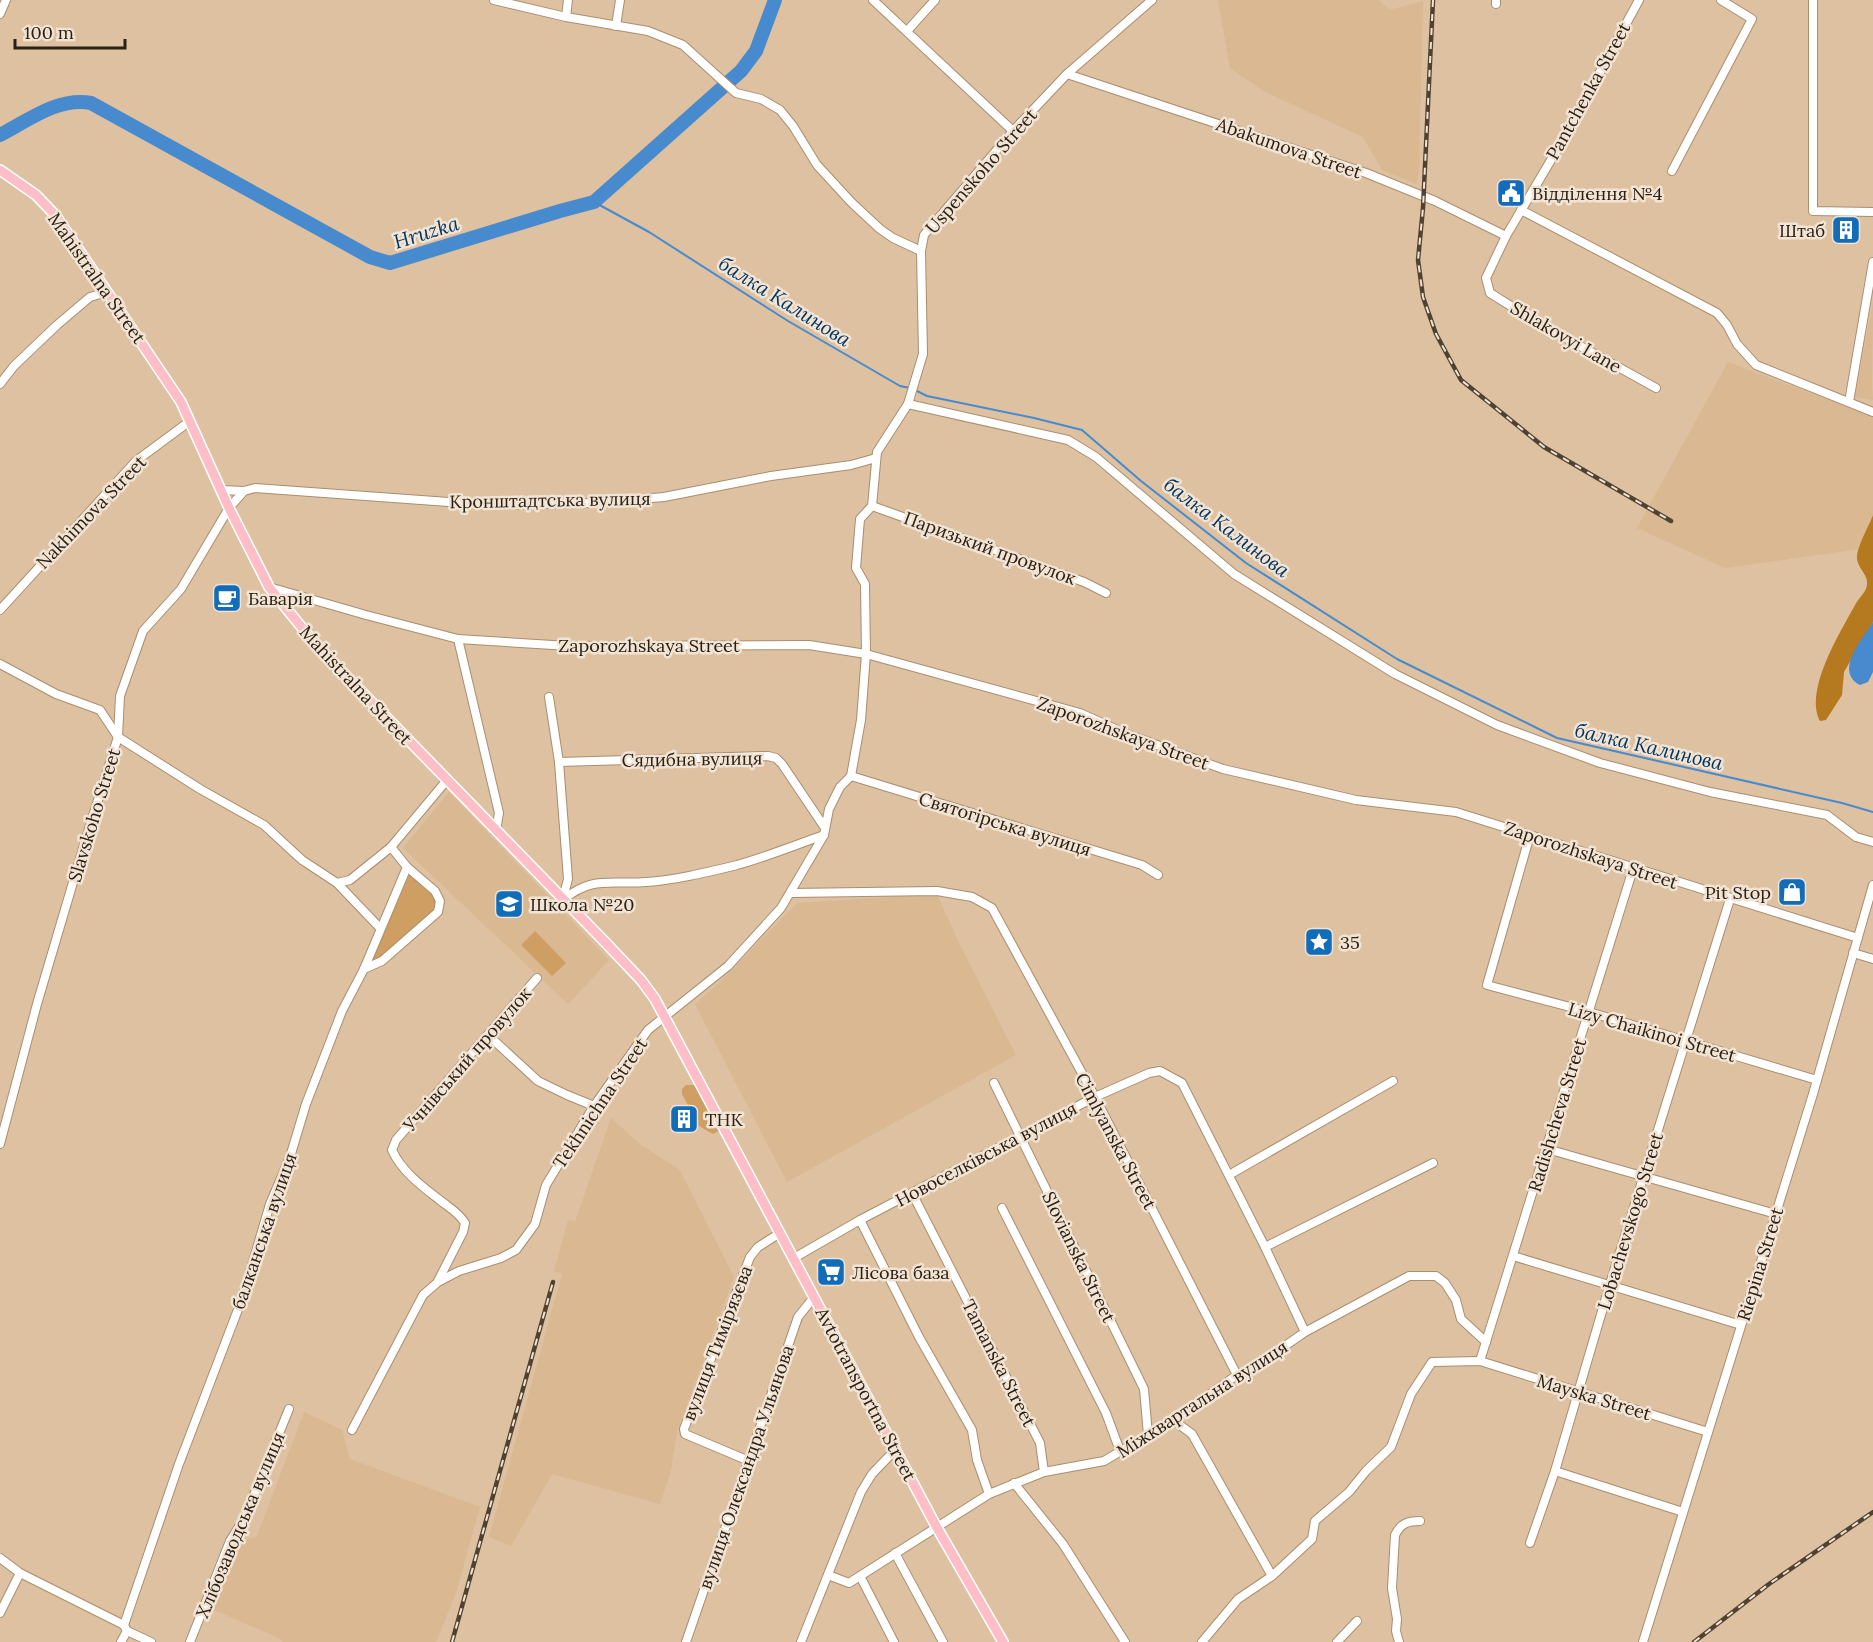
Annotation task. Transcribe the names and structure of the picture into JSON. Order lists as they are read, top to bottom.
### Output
{
  "streets": {
    "main road": ["Mahistralna Street", "Avtotransportna Street"],
    "street": [
      "Pantchenka Street",
      "Abakumova Street",
      "Uspenskoho Street",
      "Shlakovyi Lane",
      "Кронштадтська вулиця",
      "Nakhimova Street",
      "Паризький провулок",
      "Zaporozhskaya Street",
      "Сядибна вулиця",
      "Slavskoho Street",
      "Святогірська вулиця",
      "Lizy Chaikinoi Street",
      "Учнівський провулок",
      "Tekhnichna Street",
      "Radishcheva Street",
      "Cimlyanska Street",
      "Новоселківська вулиця",
      "Lobachevskogo Street",
      "балканська вулиця",
      "Slovianska Street",
      "Riepina Street",
      "вулиця Тимірязєва",
      "Tamanska Street",
      "Mayska Street",
      "Міжквартальна вулиця",
      "вулиця Олександра Ульянова",
      "Хлібозаводська вулиця"
    ]
  },
  "crossings": [
    ["Pantchenka Street", "Abakumova Street"],
    ["Pantchenka Street", "Shlakovyi Lane"],
    ["Abakumova Street", "Uspenskoho Street"],
    ["Uspenskoho Street", "Кронштадтська вулиця"],
    ["Uspenskoho Street", "Tekhnichna Street"],
    ["Mahistralna Street", "Кронштадтська вулиця"],
    ["Mahistralna Street", "Nakhimova Street"],
    ["Mahistralna Street", "Zaporozhskaya Street"],
    ["Mahistralna Street", "Slavskoho Street"],
    ["Mahistralna Street", "Tekhnichna Street"],
    ["Mahistralna Street", "Avtotransportna Street"],
    ["Кронштадтська вулиця", "Slavskoho Street"],
    ["Кронштадтська вулиця", "Tekhnichna Street"],
    ["Паризький провулок", "Tekhnichna Street"],
    ["Zaporozhskaya Street", "Lizy Chaikinoi Street"],
    ["Zaporozhskaya Street", "Tekhnichna Street"],
    ["Zaporozhskaya Street", "Radishcheva Street"],
    ["Zaporozhskaya Street", "Lobachevskogo Street"],
    ["Zaporozhskaya Street", "Riepina Street"],
    ["Сядибна вулиця", "Tekhnichna Street"],
    ["Святогірська вулиця", "Tekhnichna Street"],
    ["Lizy Chaikinoi Street", "Radishcheva Street"],
    ["Lizy Chaikinoi Street", "Lobachevskogo Street"],
    ["Lizy Chaikinoi Street", "Riepina Street"],
    ["Учнівський провулок", "Tekhnichna Street"],
    ["Tekhnichna Street", "Cimlyanska Street"],
    ["Tekhnichna Street", "Avtotransportna Street"],
    ["Radishcheva Street", "Mayska Street"],
    ["Radishcheva Street", "Міжквартальна вулиця"],
    ["Cimlyanska Street", "Новоселківська вулиця"],
    ["Cimlyanska Street", "Міжквартальна вулиця"],
    ["Новоселківська вулиця", "Slovianska Street"],
    ["Новоселківська вулиця", "Tamanska Street"],
    ["Новоселківська вулиця", "Avtotransportna Street"],
    ["Lobachevskogo Street", "Mayska Street"],
    ["Slovianska Street", "Міжквартальна вулиця"],
    ["Riepina Street", "Mayska Street"],
    ["вулиця Тимірязєва", "Avtotransportna Street"],
    ["вулиця Тимірязєва", "вулиця Олександра Ульянова"],
    ["Tamanska Street", "Міжквартальна вулиця"],
    ["Avtotransportna Street", "Міжквартальна вулиця"],
    ["Avtotransportna Street", "вулиця Олександра Ульянова"]
  ],
  "water": ["Hruzka", "балка Калинова"],
  "places": {
    "public building": ["Відділення №4"],
    "building": ["Штаб", "ТНК"],
    "cafe": ["Баварія"],
    "shop": ["Pit Stop"],
    "school or university": ["Школа №20"],
    "place": ["35"],
    "supermarket": ["Лісова база"]
  },
  "scale_bar": "100 m"
}
